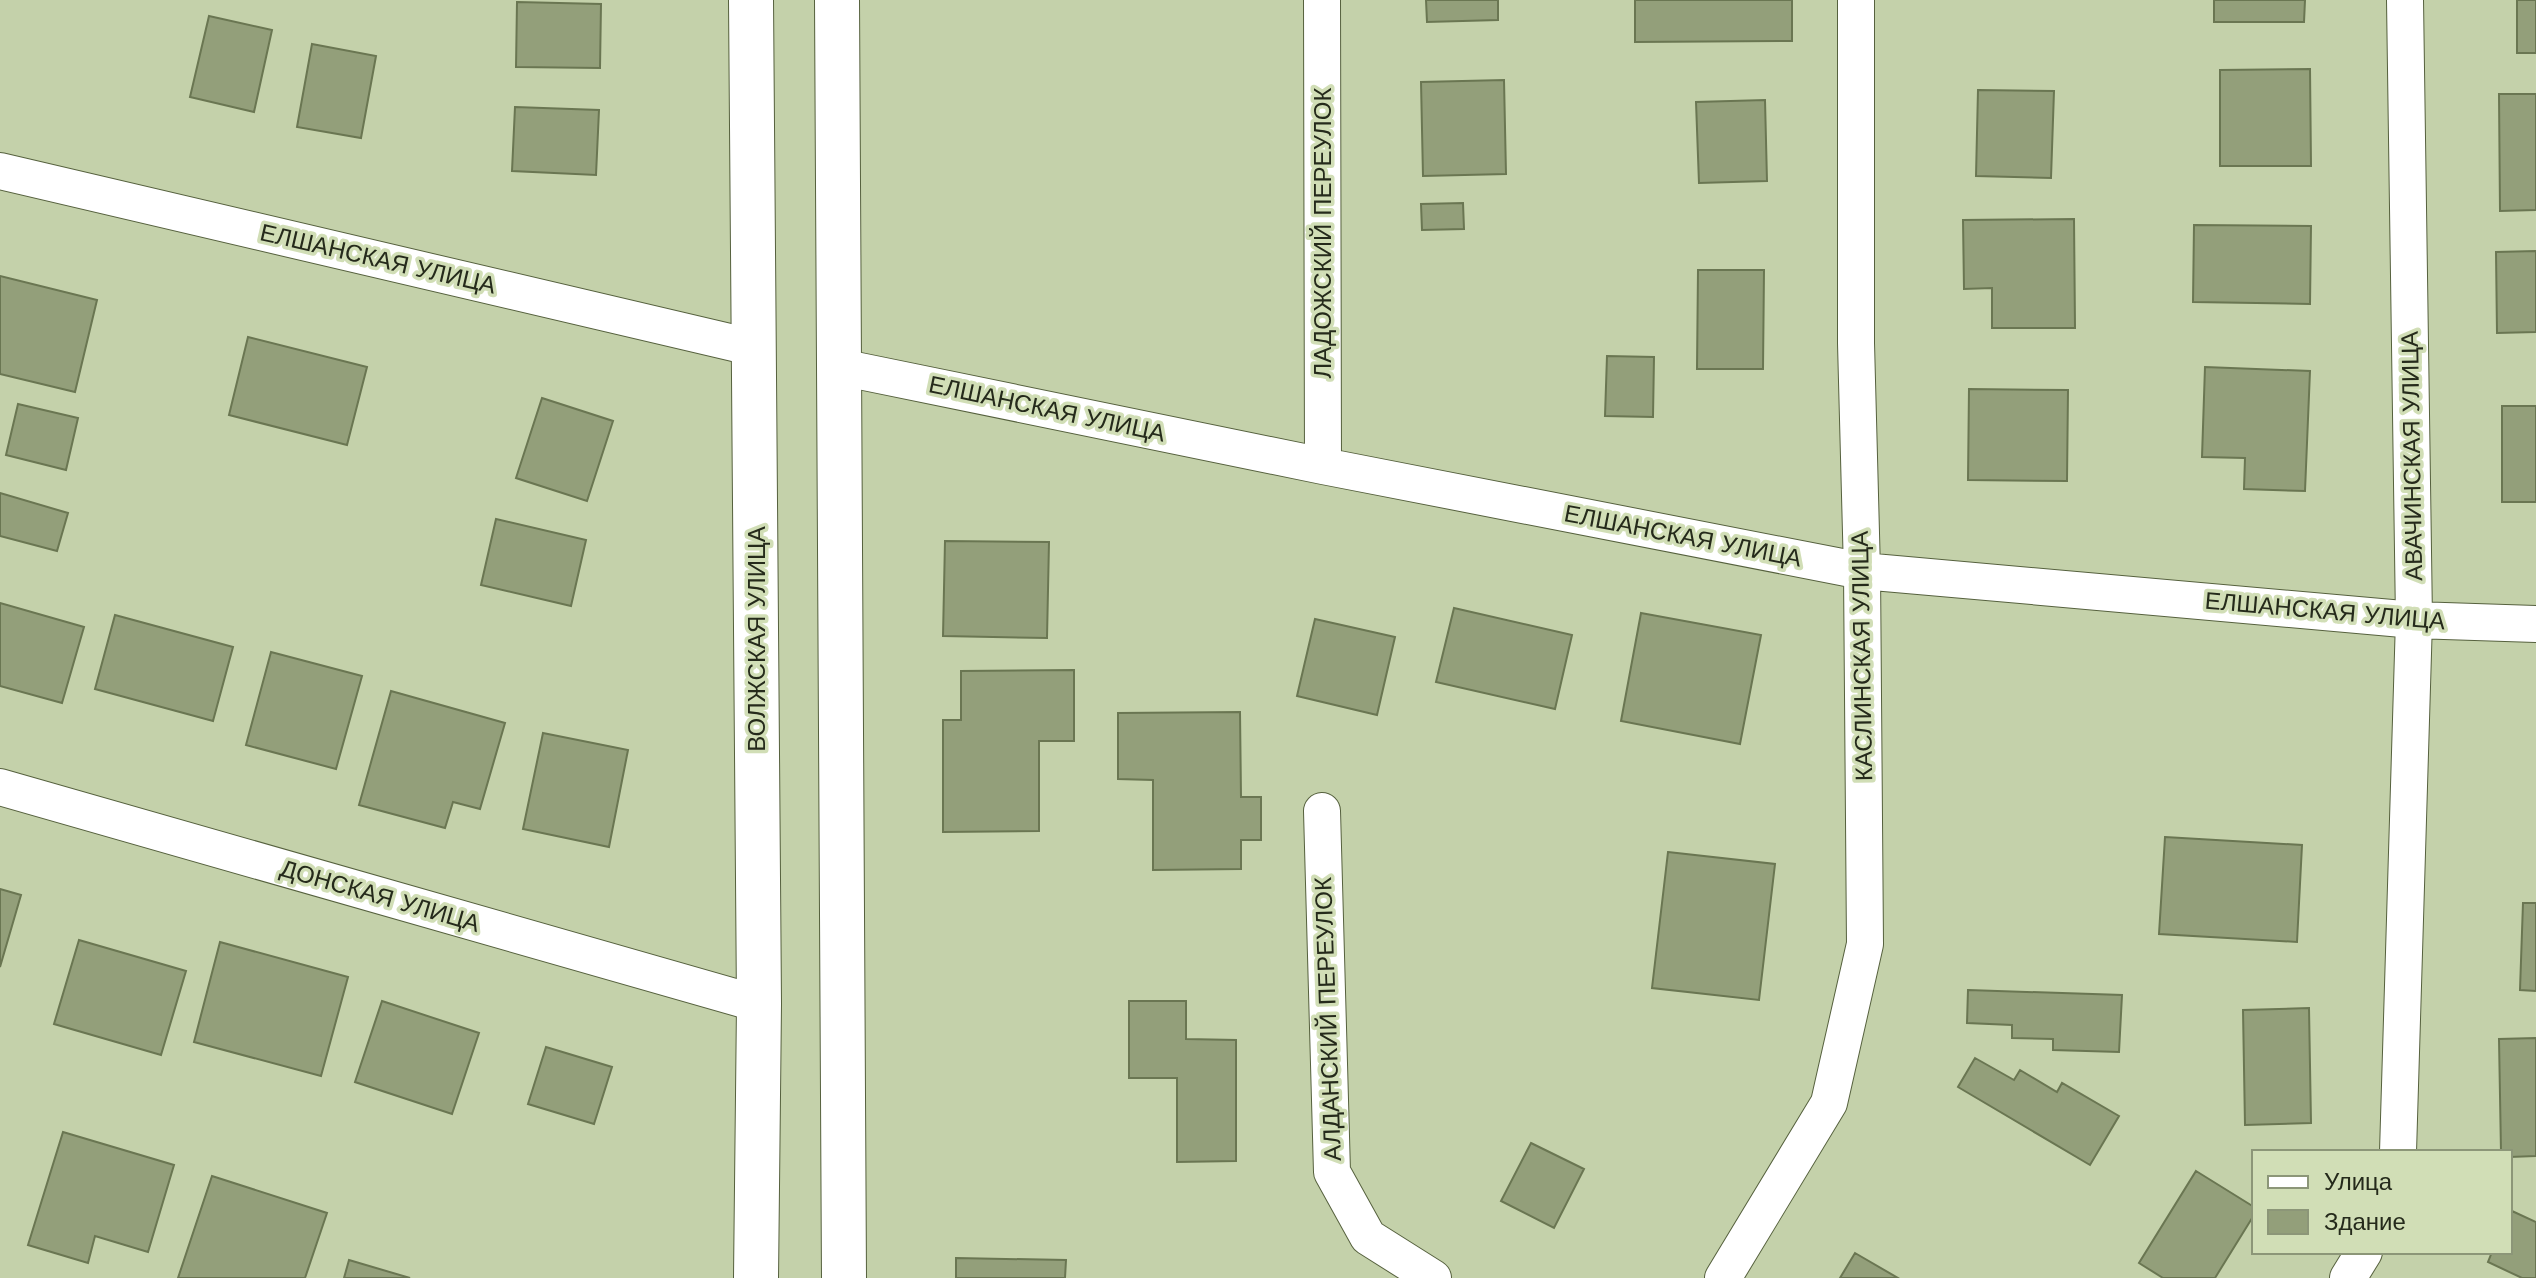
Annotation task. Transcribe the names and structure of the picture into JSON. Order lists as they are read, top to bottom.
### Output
{
  "streets": {
    "street": [
      "ЛАДОЖСКИЙ ПЕРЕУЛОК",
      "ЕЛШАНСКАЯ УЛИЦА",
      "АВАЧИНСКАЯ УЛИЦА",
      "ВОЛЖСКАЯ УЛИЦА",
      "КАСЛИНСКАЯ УЛИЦА",
      "ДОНСКАЯ УЛИЦА",
      "АЛДАНСКИЙ ПЕРЕУЛОК"
    ]
  },
  "crossings": [
    ["ЛАДОЖСКИЙ ПЕРЕУЛОК", "ЕЛШАНСКАЯ УЛИЦА"],
    ["ЕЛШАНСКАЯ УЛИЦА", "АВАЧИНСКАЯ УЛИЦА"],
    ["ЕЛШАНСКАЯ УЛИЦА", "ВОЛЖСКАЯ УЛИЦА"],
    ["ЕЛШАНСКАЯ УЛИЦА", "КАСЛИНСКАЯ УЛИЦА"],
    ["ВОЛЖСКАЯ УЛИЦА", "ДОНСКАЯ УЛИЦА"]
  ],
  "legend": ["Улица", "Здание"]
}
